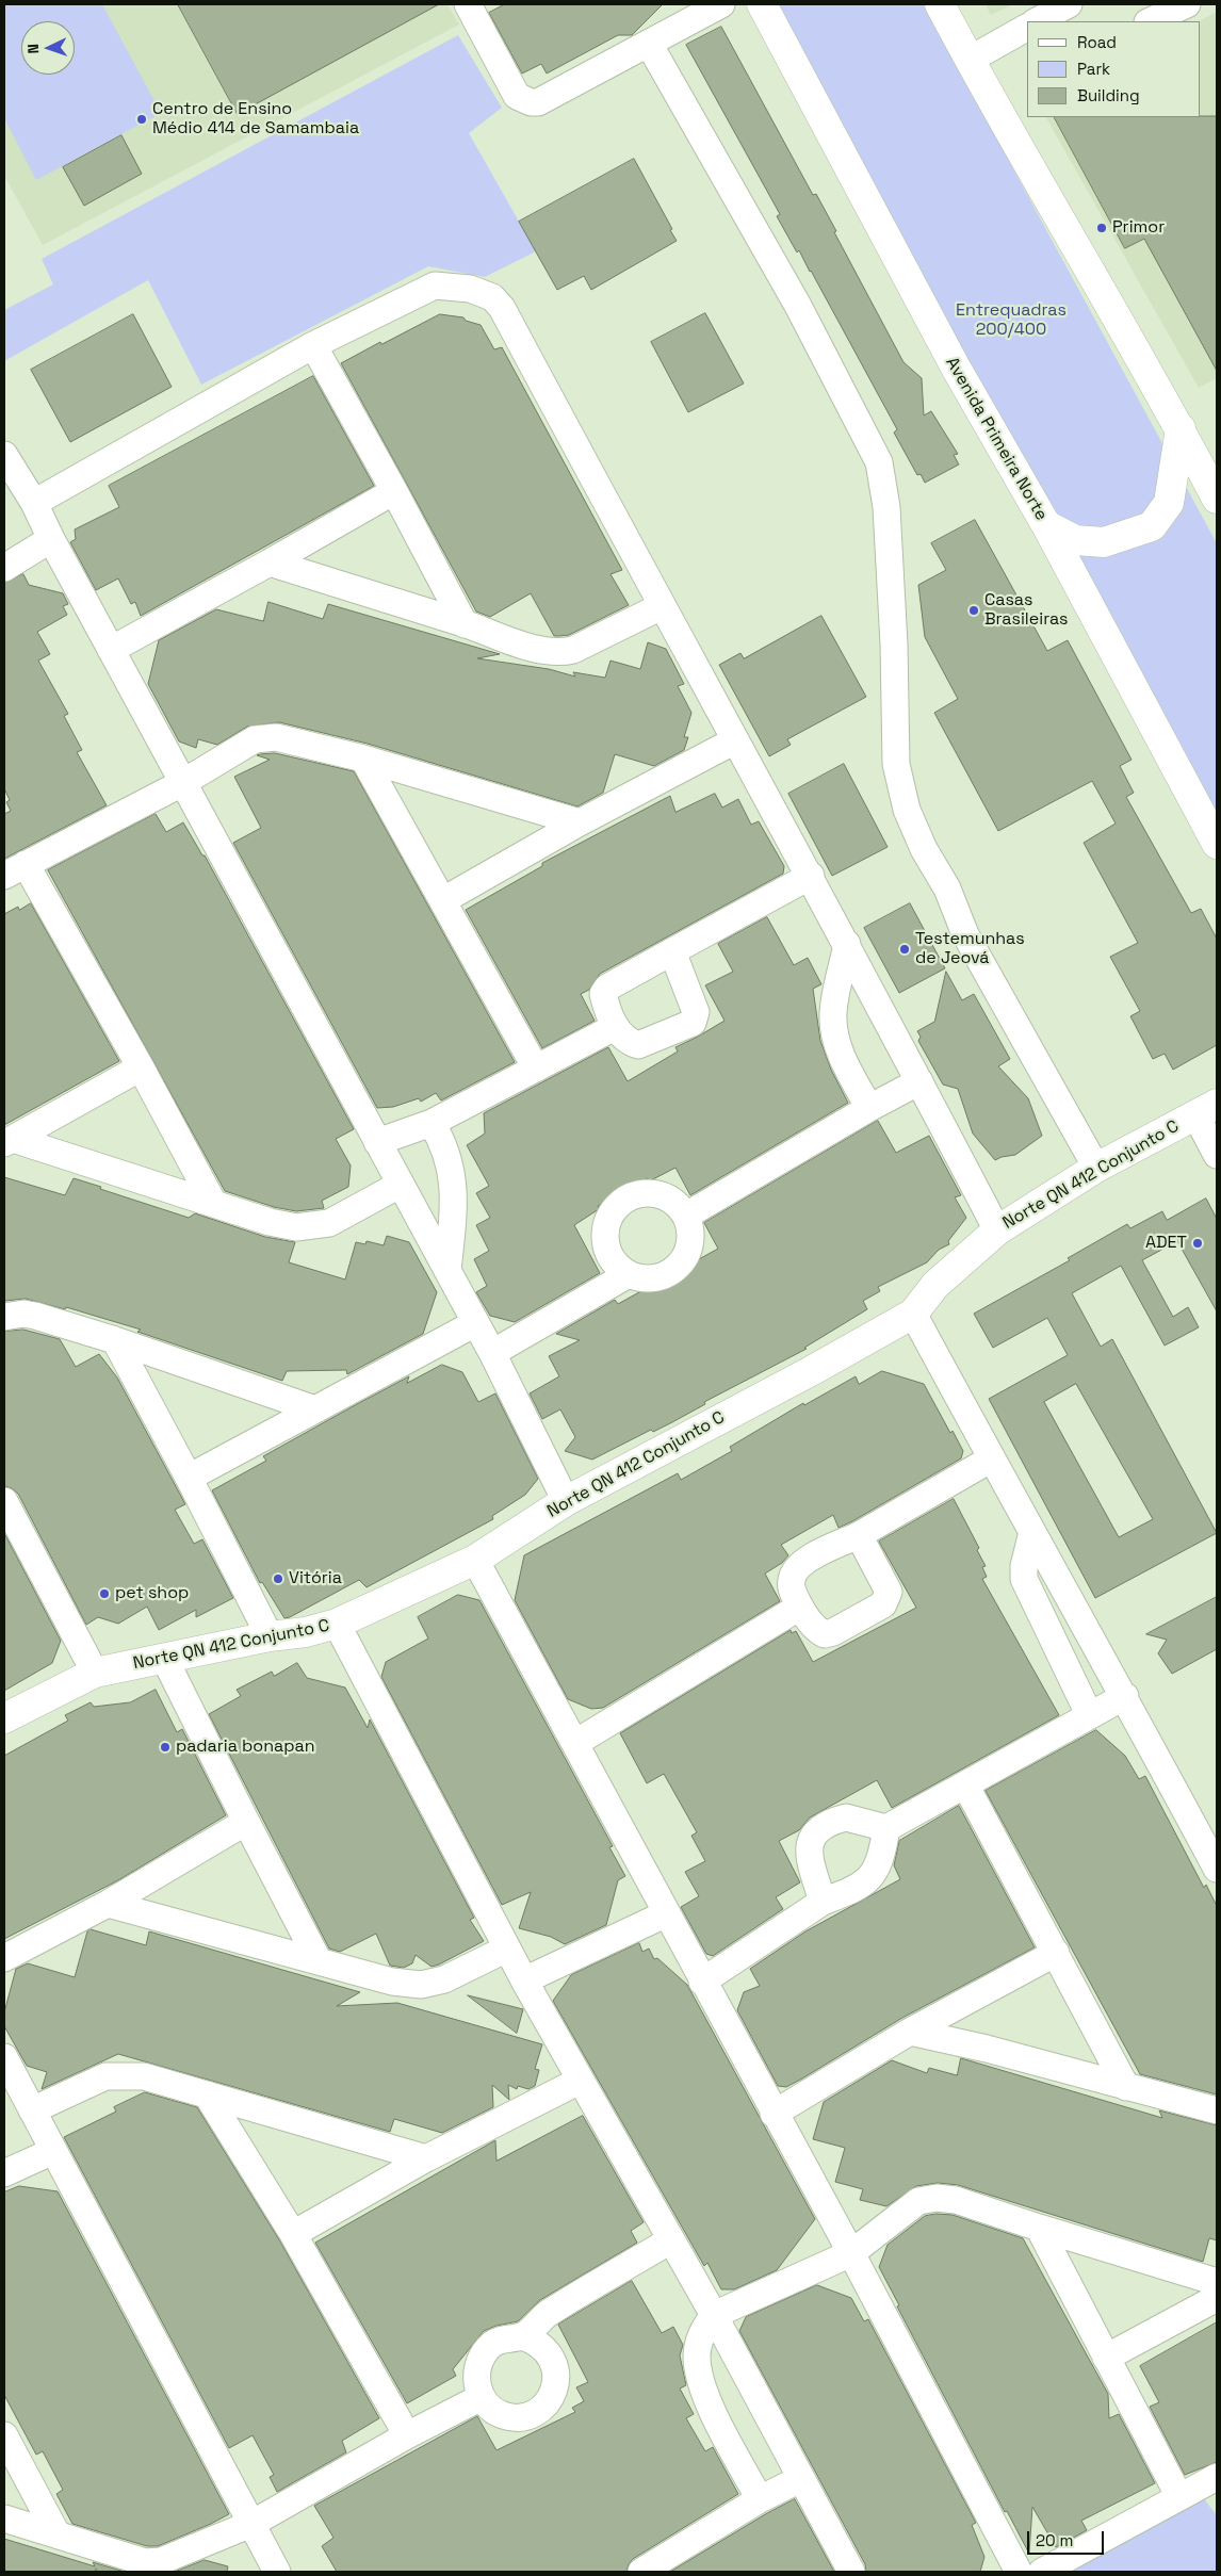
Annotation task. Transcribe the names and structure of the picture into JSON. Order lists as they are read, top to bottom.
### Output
{
  "streets": {
    "main road": ["Avenida Primeira Norte", "Norte QN 412 Conjunto C"]
  },
  "parks": ["Entrequadras 200/400"],
  "places": [
    "Centro de Ensino Médio 414 de Samambaia",
    "Primor",
    "Casas Brasileiras",
    "Testemunhas de Jeová",
    "ADET",
    "Vitória",
    "pet shop",
    "padaria bonapan"
  ],
  "legend": ["Road", "Park", "Building"],
  "scale_bar": "20 m",
  "north": "left"
}
